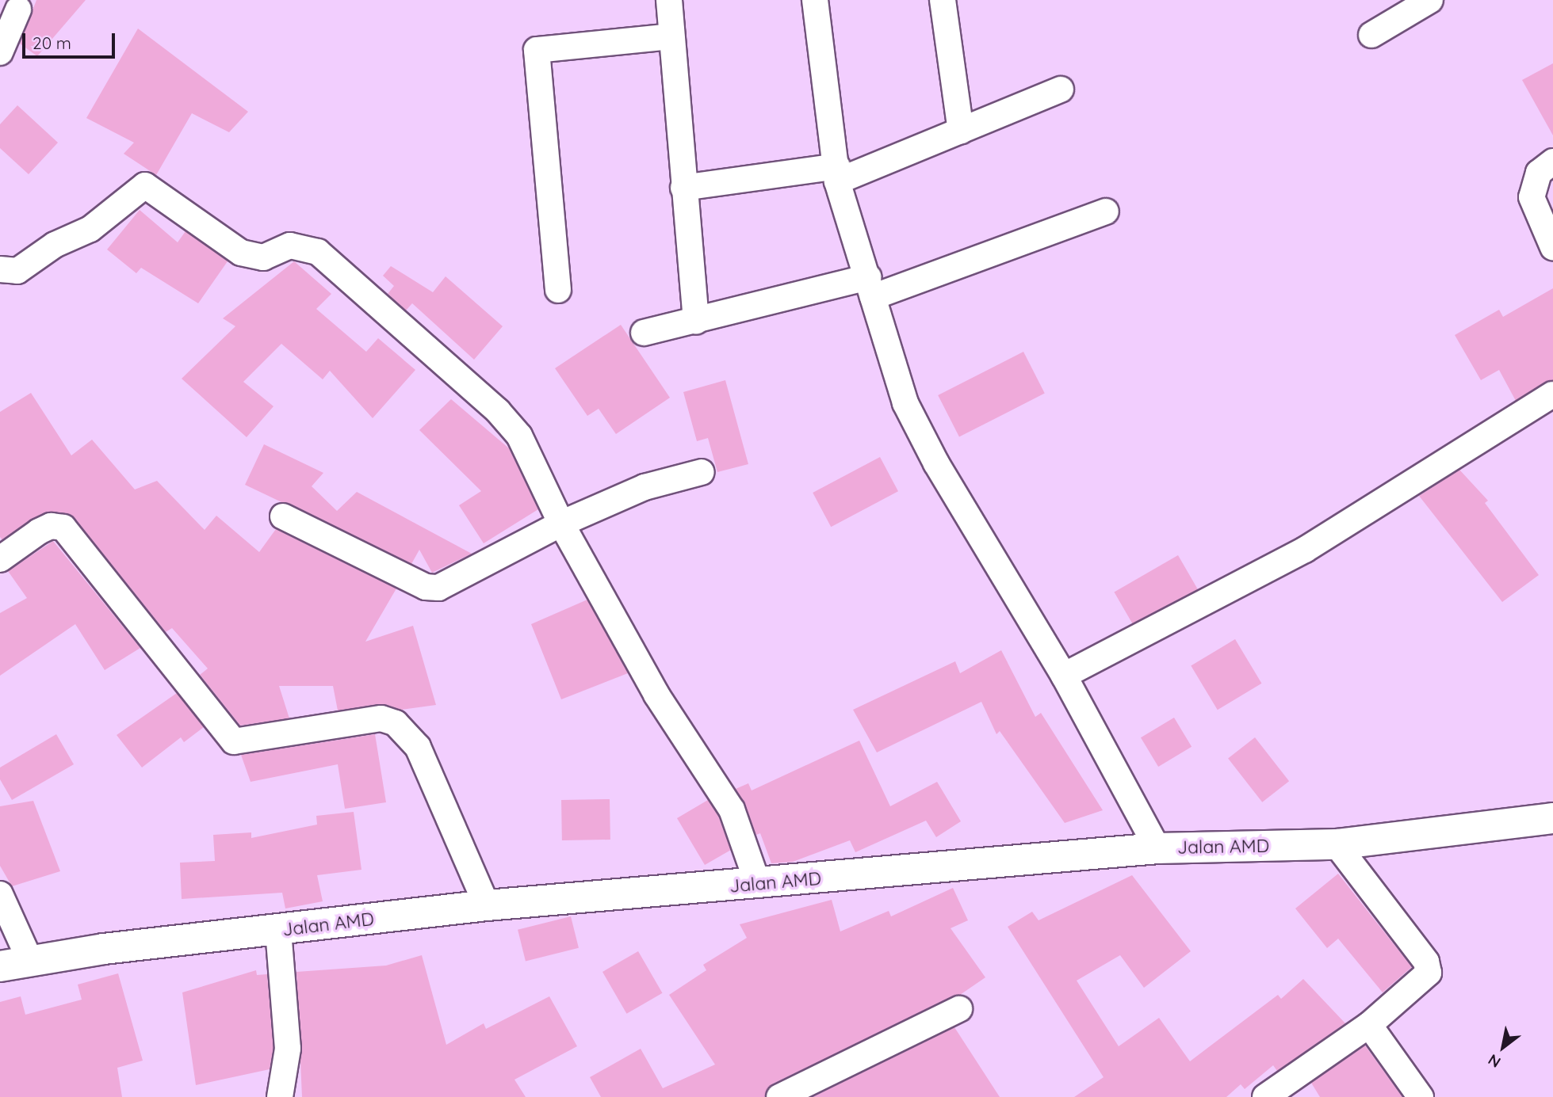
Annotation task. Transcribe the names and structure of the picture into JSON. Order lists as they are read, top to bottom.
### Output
{
  "streets": {
    "street": ["Jalan AMD"]
  },
  "scale_bar": "20 m",
  "north": "bottom left"
}
